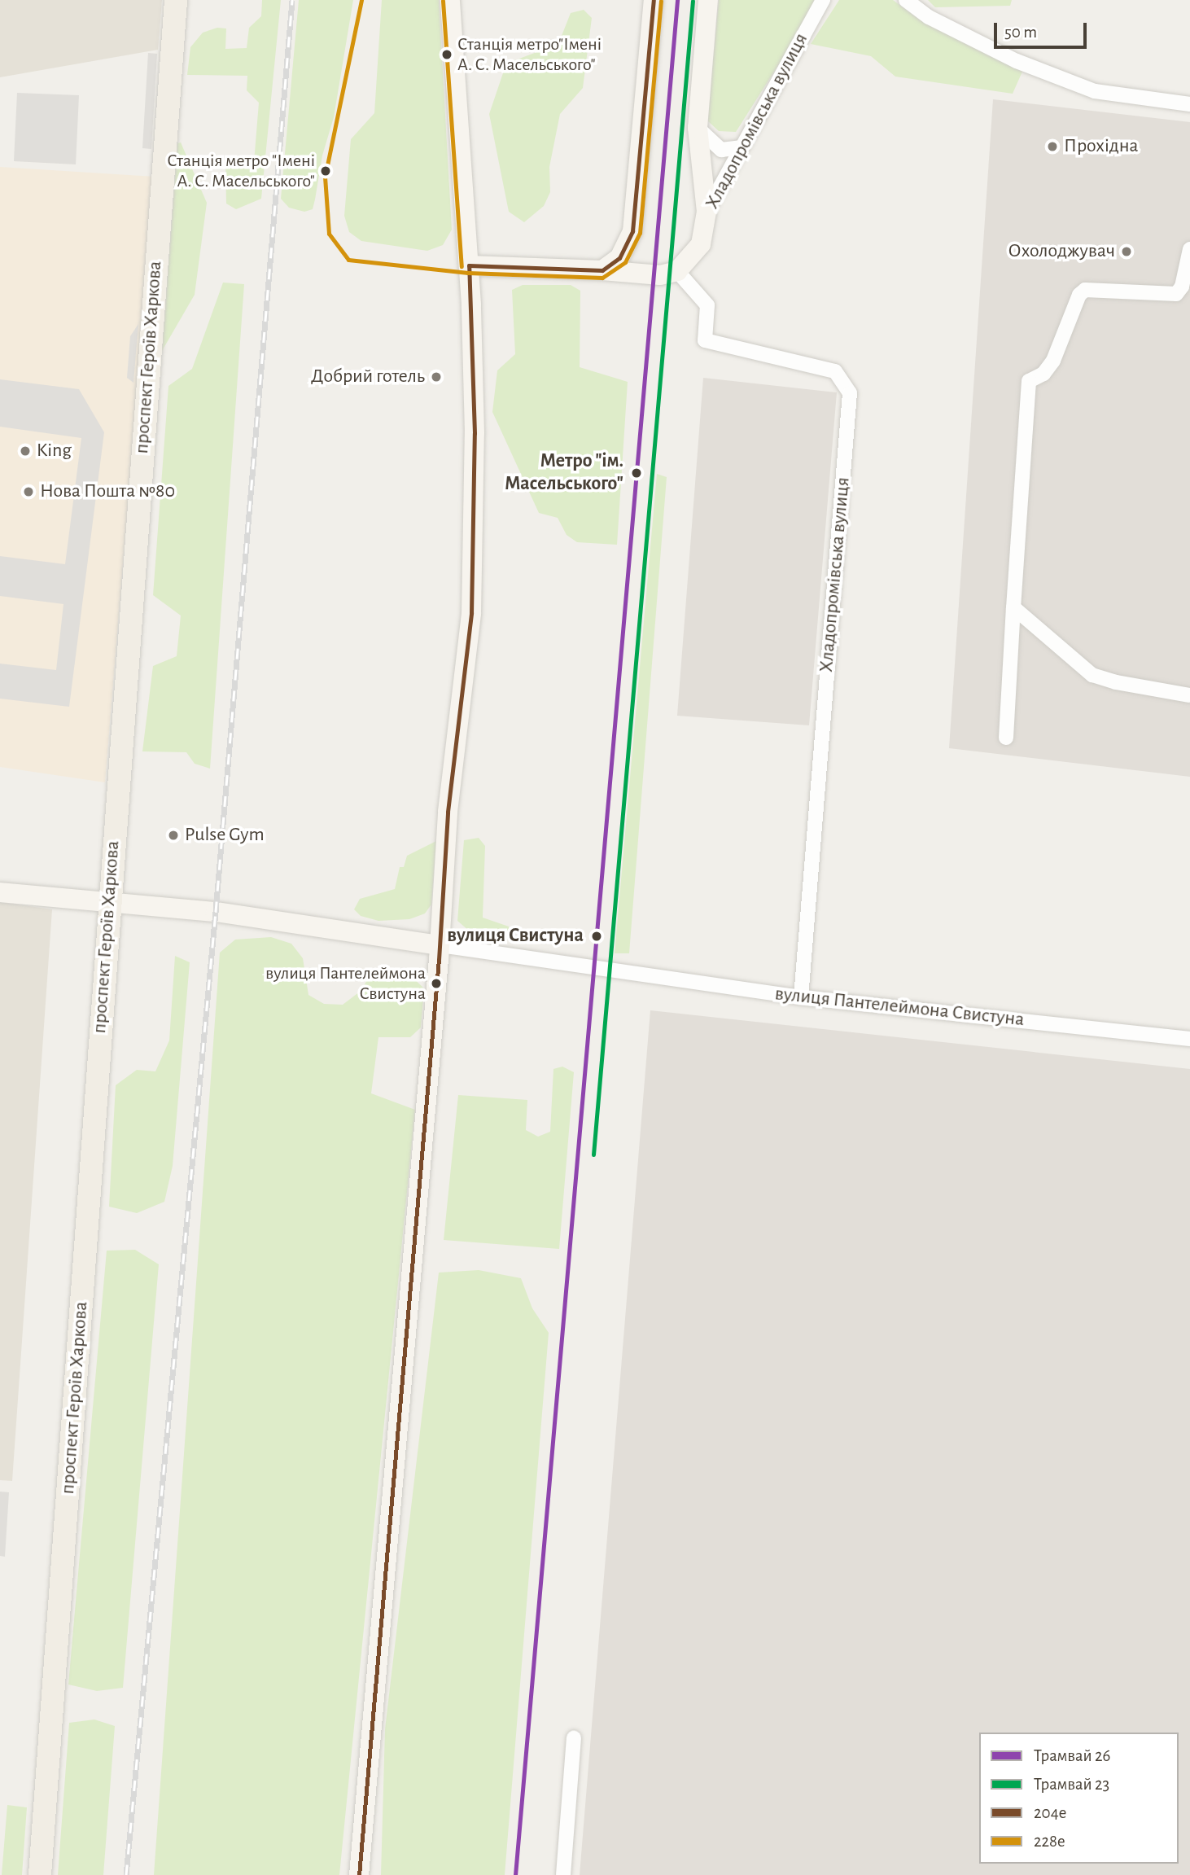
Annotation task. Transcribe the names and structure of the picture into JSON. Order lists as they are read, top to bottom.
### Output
{
  "streets": {
    "main road": ["Хладопромівська вулиця", "проспект Героїв Харкова", "вулиця Пантелеймона Свистуна"]
  },
  "crossings": [
    ["Хладопромівська вулиця", "вулиця Пантелеймона Свистуна"],
    ["проспект Героїв Харкова", "вулиця Пантелеймона Свистуна"]
  ],
  "places": [
    "Станція метро\"Імені А. С. Масельського\"",
    "Прохідна",
    "Станція метро \"Імені А. С. Масельського\"",
    "Охолоджувач",
    "Добрий готель",
    "King",
    "Метро \"ім. Масельського\"",
    "Нова Пошта №80",
    "Pulse Gym",
    "вулиця Свистуна",
    "вулиця Пантелеймона Свистуна"
  ],
  "lines": [
    "tram line 26",
    "transit line 204е",
    "transit line 228е",
    "tram line 23"
  ],
  "legend": [
    "Трамвай 26",
    "Трамвай 23",
    "204е",
    "228е"
  ],
  "scale_bar": "50 m"
}
